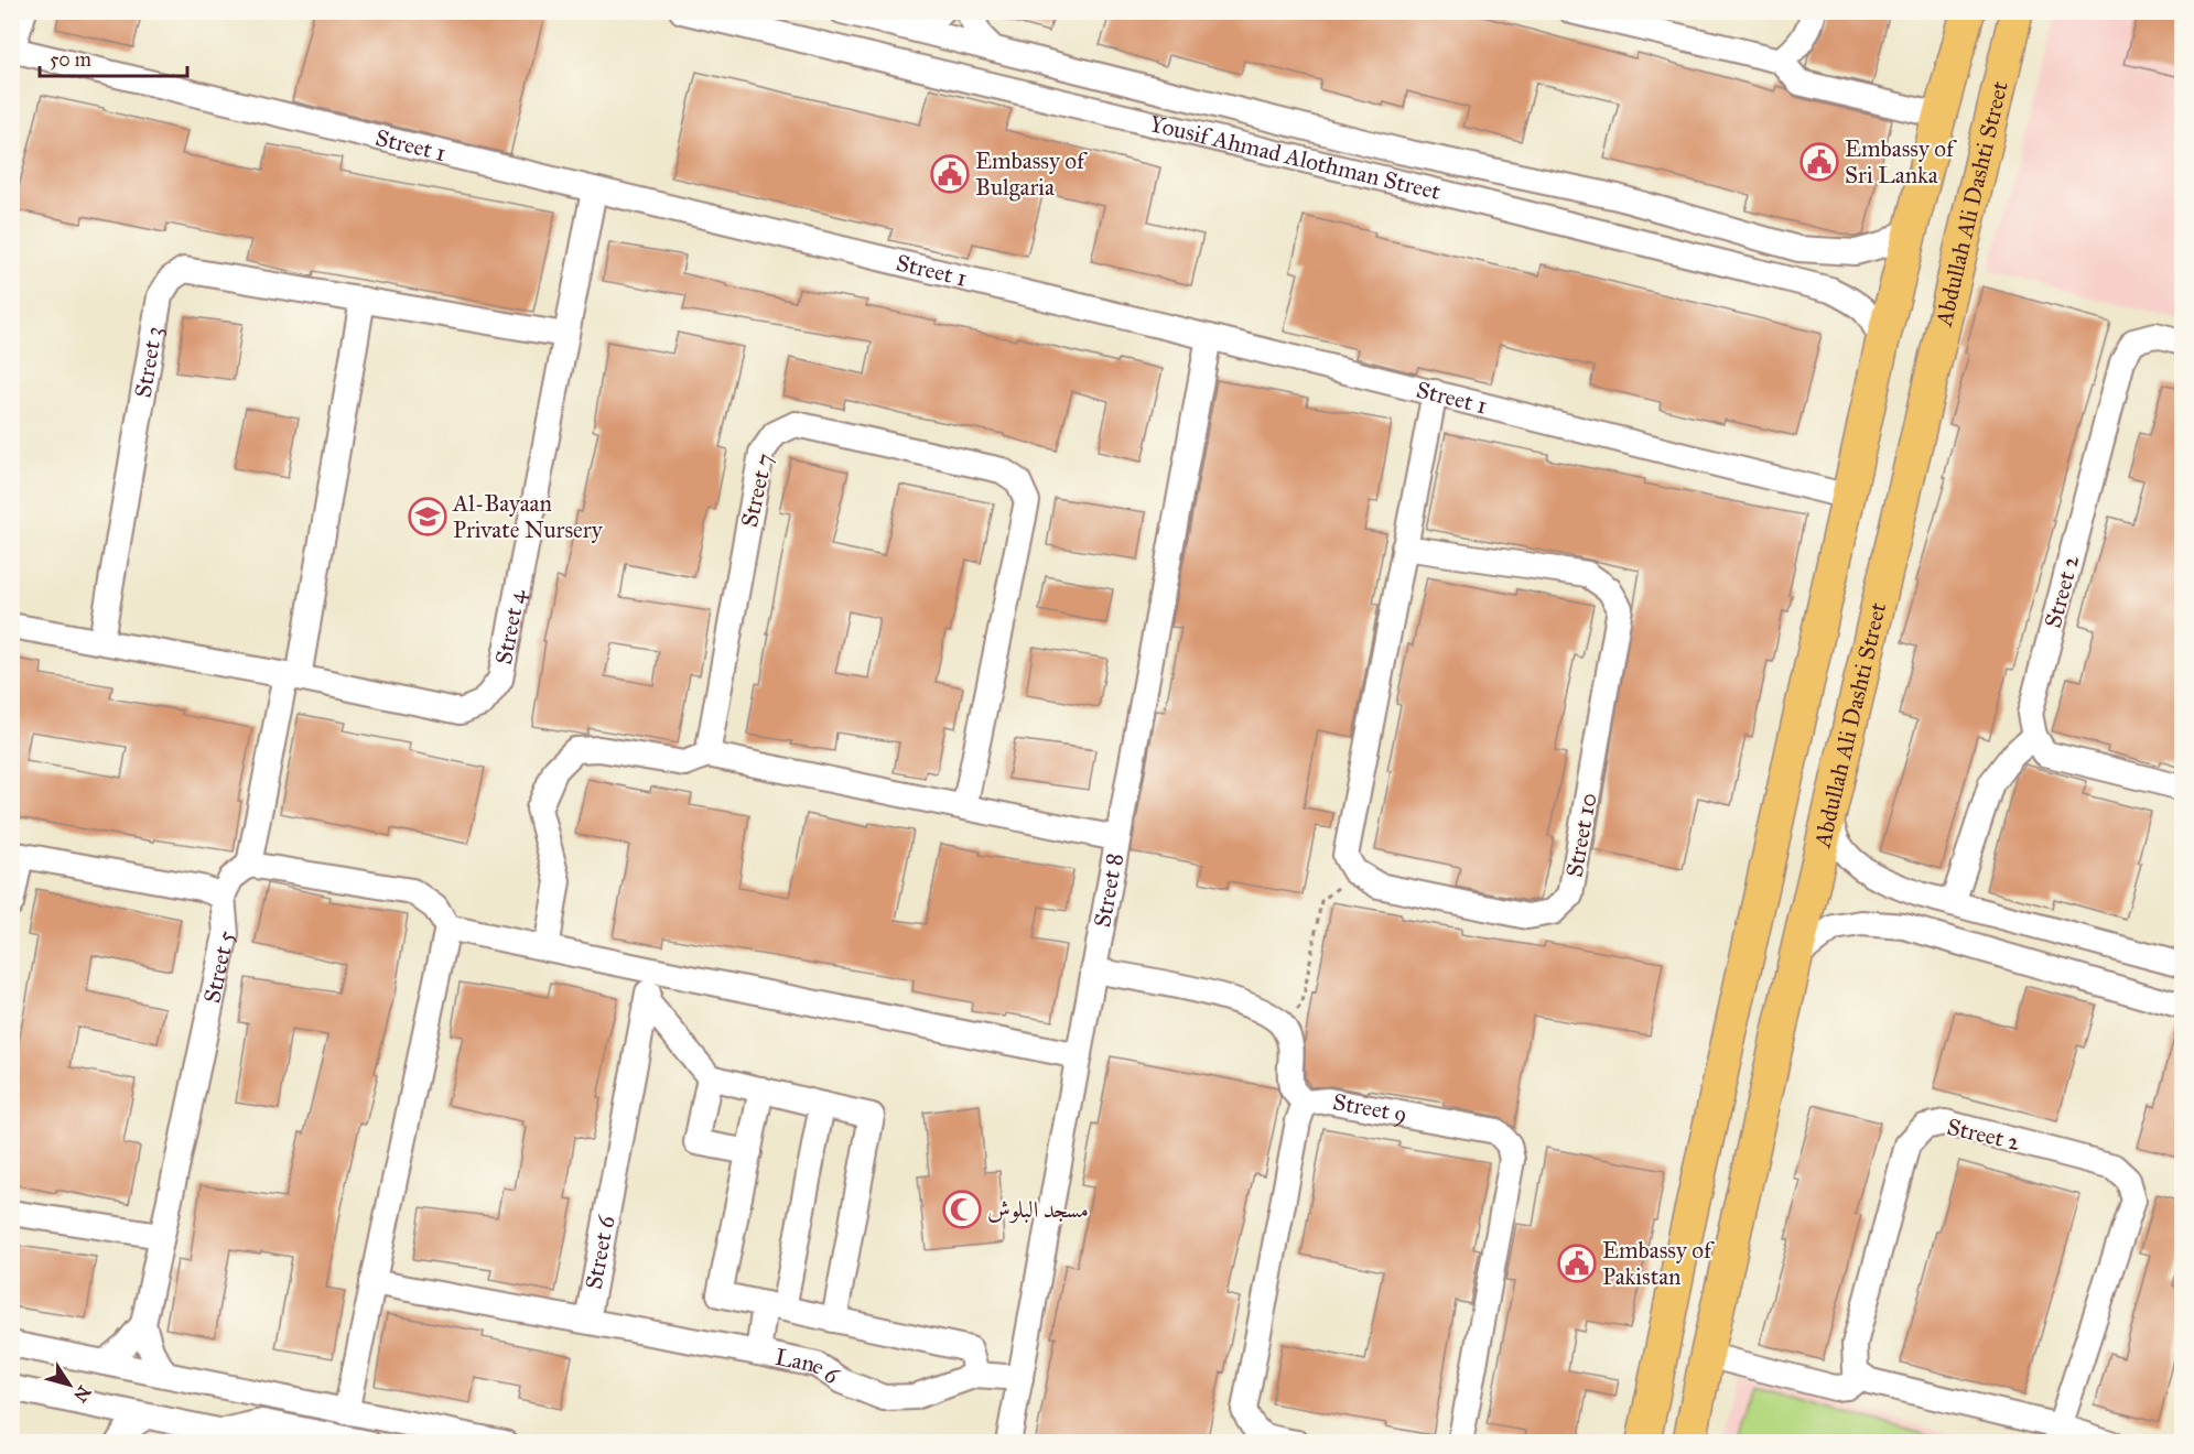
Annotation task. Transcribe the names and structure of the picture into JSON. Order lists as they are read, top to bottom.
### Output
{
  "streets": {
    "main road": ["Abdullah Ali Dashti Street"],
    "street": [
      "Street 1",
      "Yousif Ahmad Alothman Street",
      "Street 3",
      "Street 7",
      "Street 2",
      "Street 4",
      "Street 10",
      "Street 8",
      "Street 5",
      "Street 9",
      "Street 6",
      "Lane 6"
    ]
  },
  "crossings": [
    ["Street 1", "Street 4"],
    ["Street 1", "Street 8"],
    ["Street 3", "Street 4"],
    ["Street 8", "Lane 6"],
    ["Street 6", "Lane 6"]
  ],
  "places": {
    "public building": ["Embassy of Sri Lanka", "Embassy of Bulgaria", "Embassy of Pakistan"],
    "school or university": ["Al-Bayaan Private Nursery"],
    "mosque": ["مسجد البلوش"]
  },
  "scale_bar": "50 m",
  "north": "bottom right"
}
